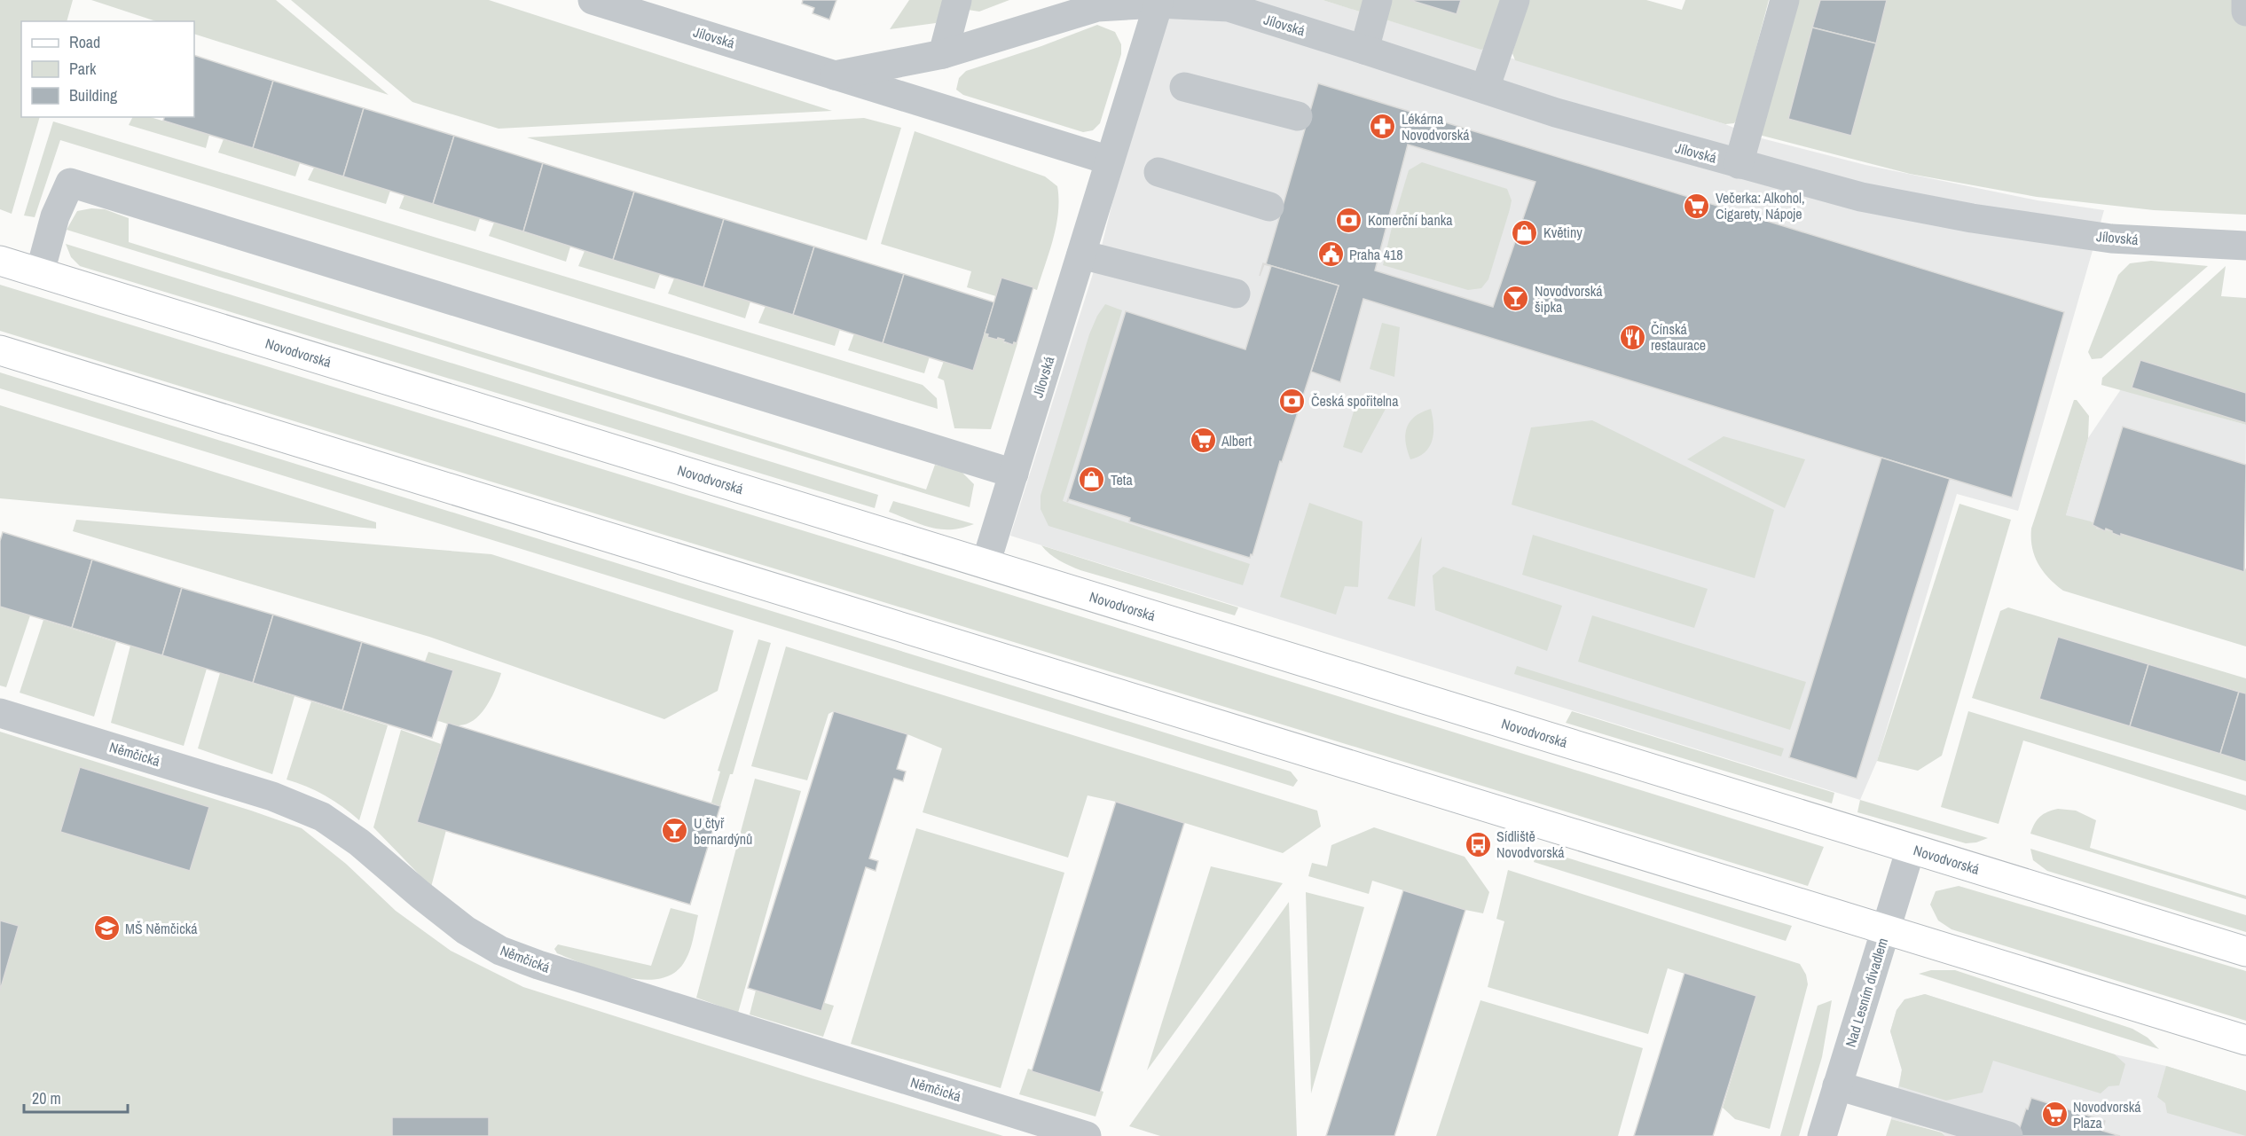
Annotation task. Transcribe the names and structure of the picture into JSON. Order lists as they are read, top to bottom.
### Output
{
  "streets": {
    "main road": ["Novodvorská"],
    "street": ["Jílovská", "Němčická", "Nad Lesním divadlem"]
  },
  "crossings": [
    ["Jílovská", "Novodvorská"],
    ["Novodvorská", "Nad Lesním divadlem"]
  ],
  "places": {
    "pharmacy": ["Lékárna Novodvorská"],
    "supermarket": ["Večerka: Alkohol, Cigarety, Nápoje", "Albert", "Novodvorská Plaza"],
    "bank": ["Komerční banka", "Česká spořitelna"],
    "shop": ["Květiny", "Teta"],
    "public building": ["Praha 418"],
    "bar": ["Novodvorská šipka", "U čtyř bernardýnů"],
    "restaurant": ["Čínská restaurace"],
    "bus stop": ["Sídliště Novodvorská"],
    "school or university": ["MŠ Němčická"]
  },
  "legend": ["Road", "Park", "Building"],
  "scale_bar": "20 m"
}
